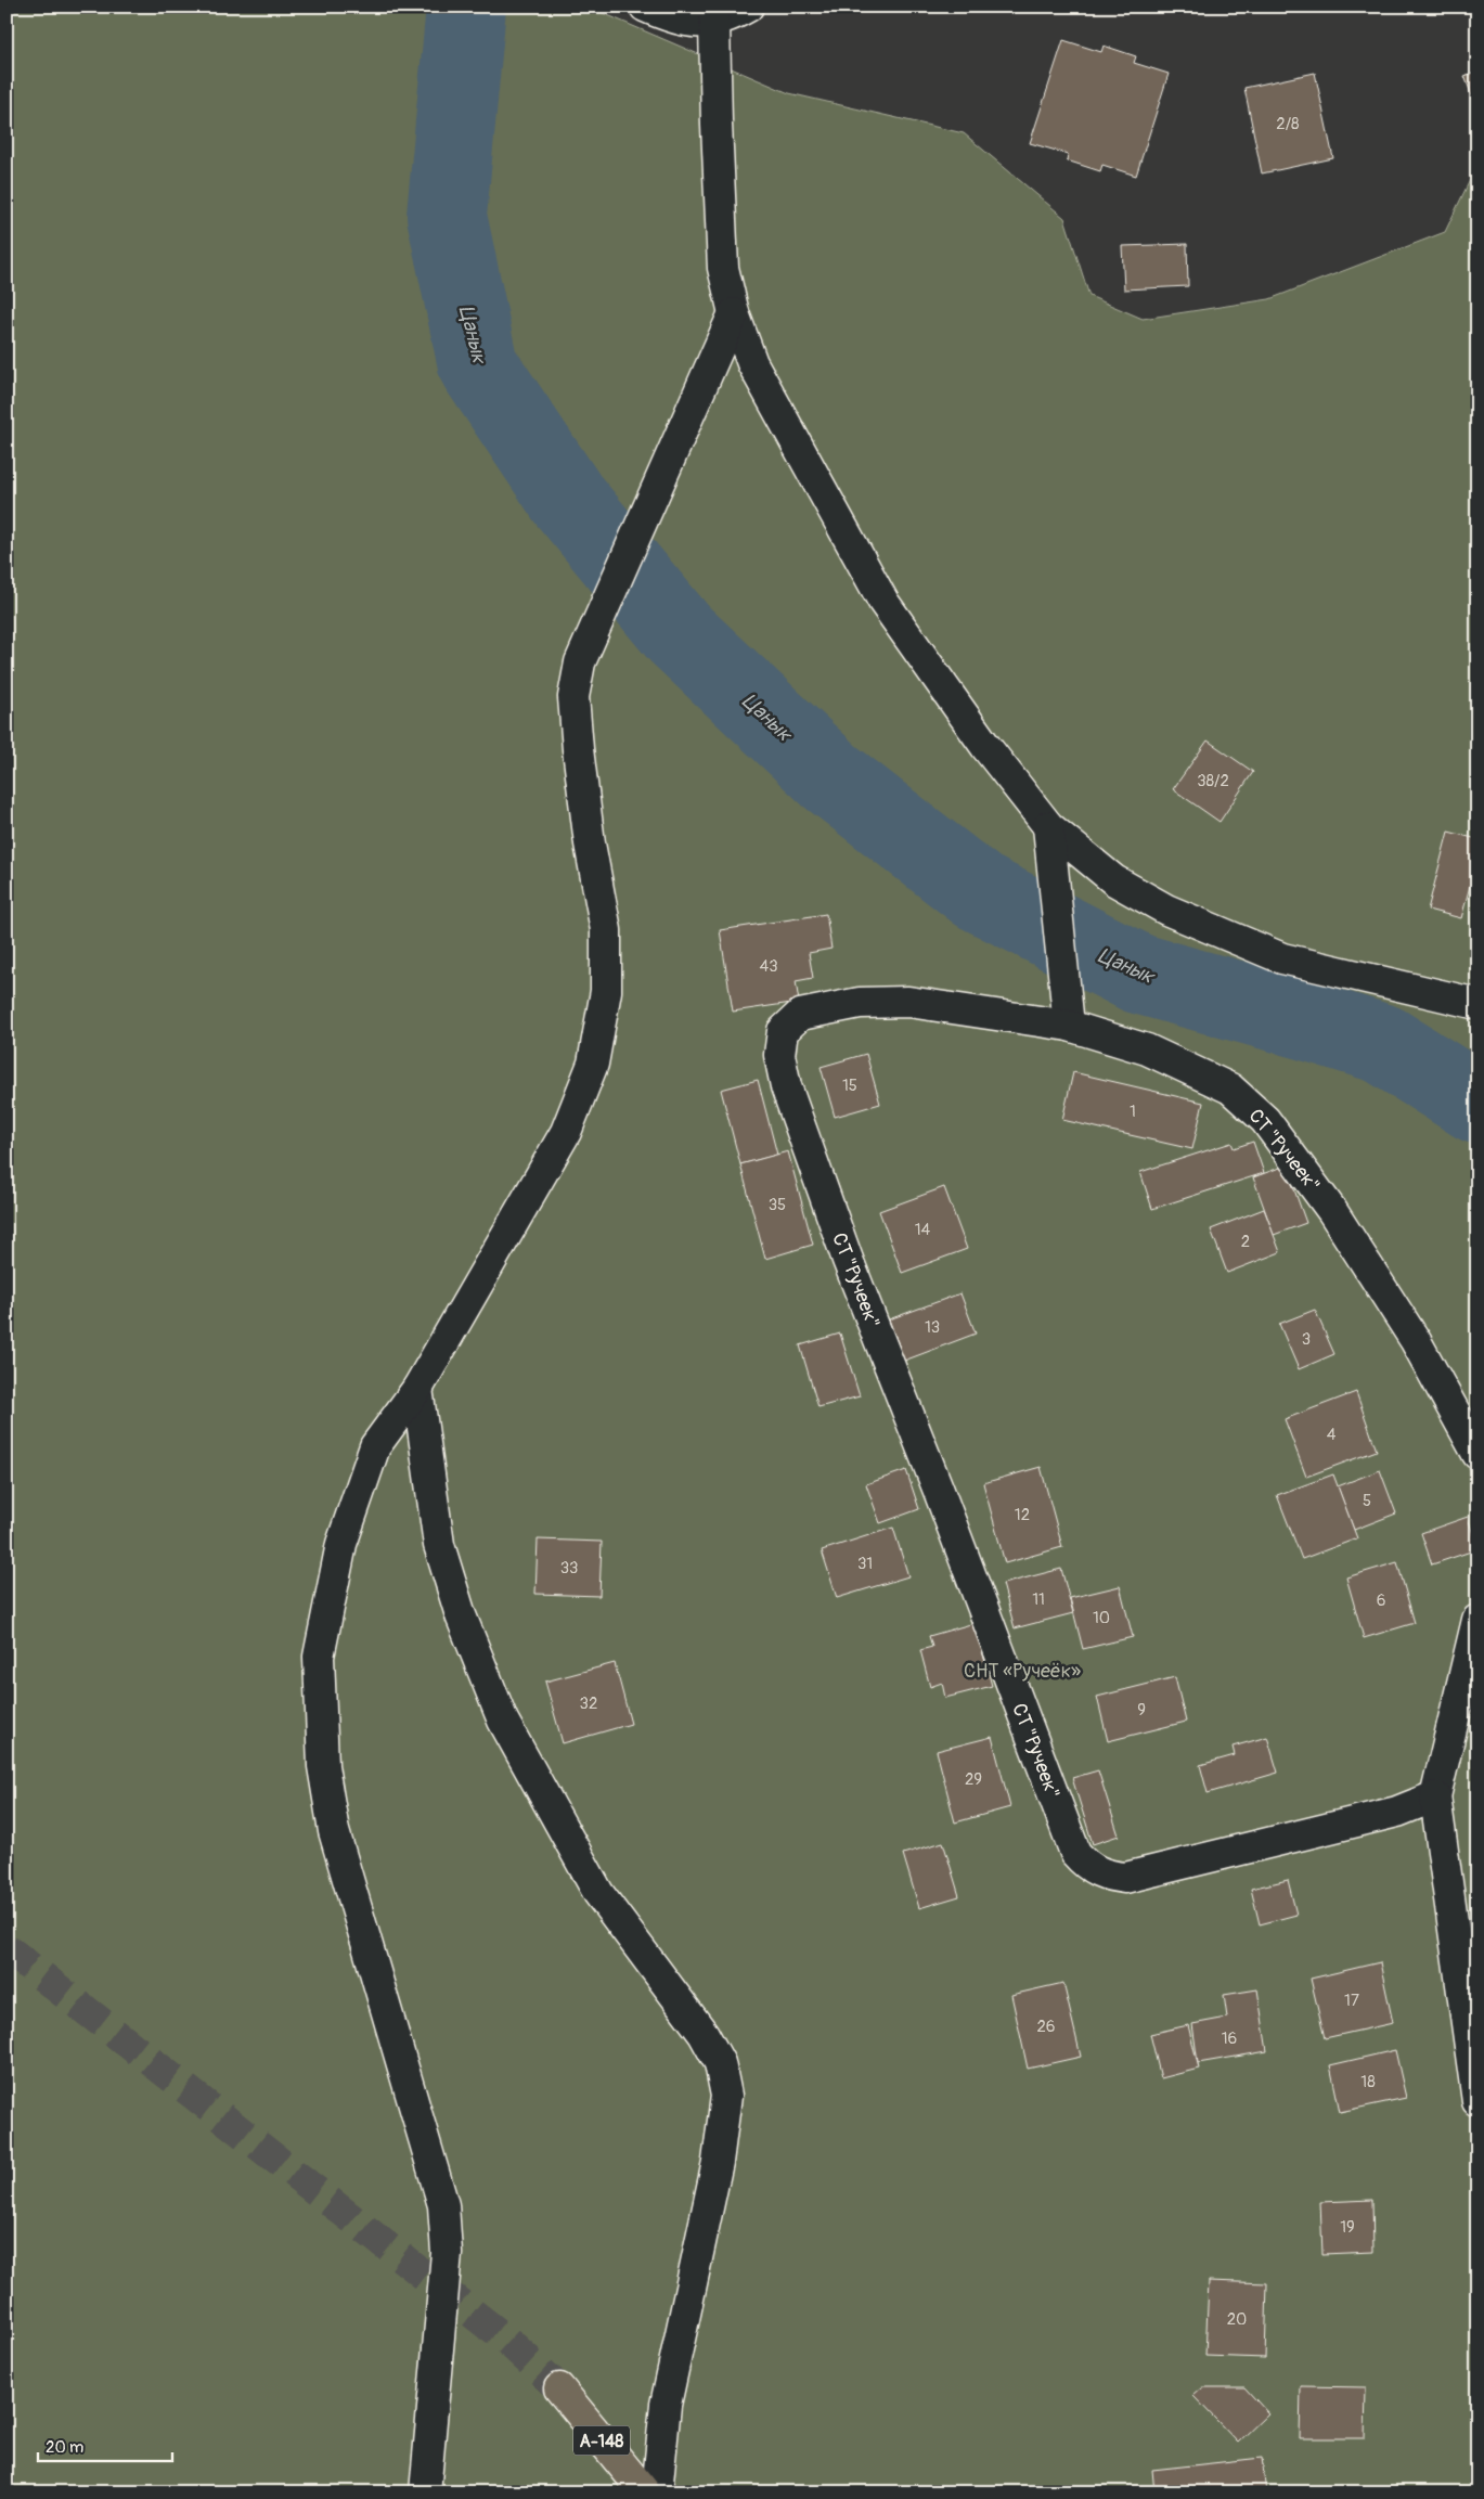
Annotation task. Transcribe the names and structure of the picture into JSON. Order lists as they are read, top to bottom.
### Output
{
  "streets": {
    "main road": ["А-148"],
    "street": ["СТ \"Ручеек\""]
  },
  "water": ["Цанык"],
  "parks": ["СНТ «Ручеёк»"],
  "house_numbers": [
    "2/8",
    "38/2",
    "43",
    "15",
    "1",
    "35",
    "14",
    "2",
    "13",
    "3",
    "4",
    "5",
    "12",
    "31",
    "33",
    "11",
    "6",
    "10",
    "32",
    "9",
    "29",
    "17",
    "26",
    "16",
    "18",
    "19",
    "20"
  ],
  "scale_bar": "20 m"
}
